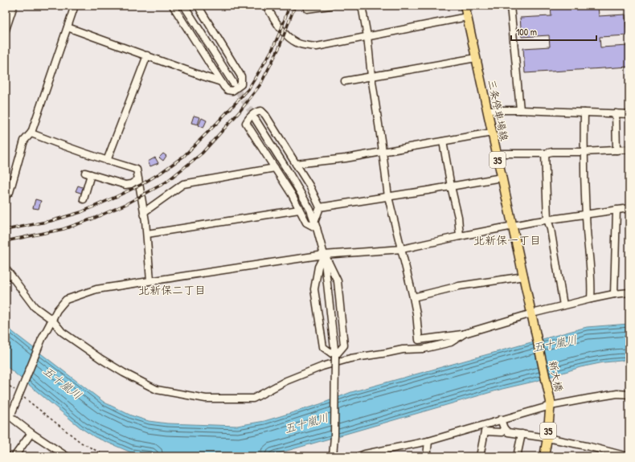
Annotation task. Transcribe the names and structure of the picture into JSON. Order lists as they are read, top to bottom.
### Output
{
  "streets": {
    "main road": ["三条停車場線", "35", "新大橋"]
  },
  "crossings": [
    ["三条停車場線", "新大橋"],
    ["35", "新大橋"]
  ],
  "districts": ["北新保一丁目", "北新保二丁目"],
  "water": ["五十嵐川"],
  "scale_bar": "100 m"
}
